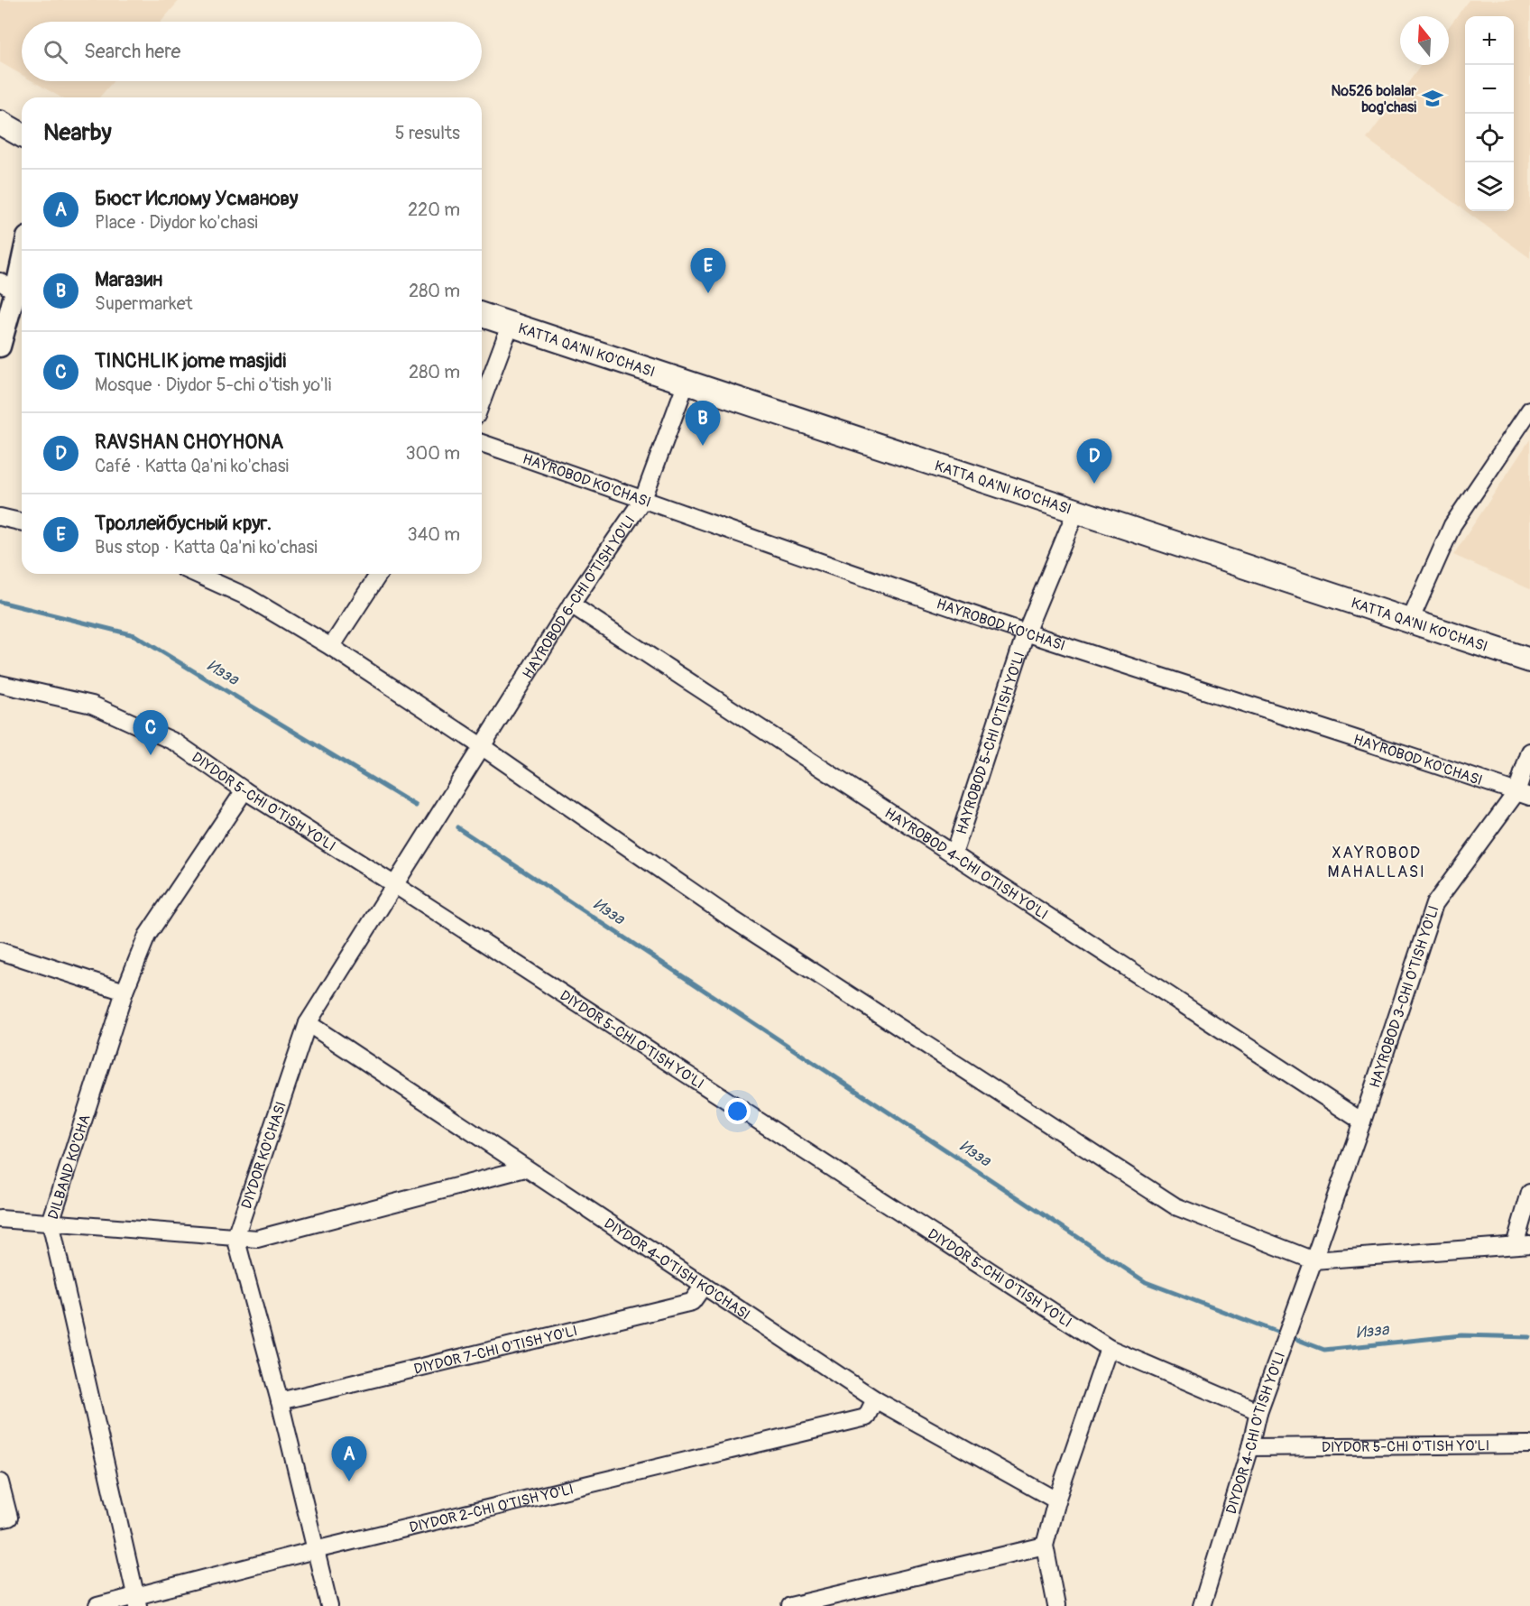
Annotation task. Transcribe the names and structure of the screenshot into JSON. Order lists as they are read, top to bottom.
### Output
{
  "streets": {
    "main road": ["KATTA QA'NI KO'CHASI"],
    "street": [
      "HAYROBOD KO'CHASI",
      "HAYROBOD 6-CHI O'TISH YO'LI",
      "HAYROBOD 5-CHI O'TISH YO'LI",
      "DIYDOR 5-CHI O'TISH YO'LI",
      "HAYROBOD 4-CHI O'TISH YO'LI",
      "HAYROBOD 3-CHI O'TISH YO'LI",
      "DIYDOR KO'CHASI",
      "DILBAND KO'CHA",
      "DIYDOR 4-O'TISH KO'CHASI",
      "DIYDOR 7-CHI O'TISH YO'LI",
      "DIYDOR 4-CHI O'TISH YO'LI",
      "DIYDOR 2-CHI O'TISH YO'LI"
    ]
  },
  "crossings": [
    ["KATTA QA'NI KO'CHASI", "HAYROBOD 6-CHI O'TISH YO'LI"],
    ["KATTA QA'NI KO'CHASI", "HAYROBOD 5-CHI O'TISH YO'LI"],
    ["HAYROBOD KO'CHASI", "HAYROBOD 6-CHI O'TISH YO'LI"],
    ["HAYROBOD KO'CHASI", "HAYROBOD 5-CHI O'TISH YO'LI"],
    ["HAYROBOD KO'CHASI", "HAYROBOD 3-CHI O'TISH YO'LI"],
    ["HAYROBOD 6-CHI O'TISH YO'LI", "HAYROBOD 4-CHI O'TISH YO'LI"],
    ["HAYROBOD 6-CHI O'TISH YO'LI", "DIYDOR KO'CHASI"],
    ["HAYROBOD 5-CHI O'TISH YO'LI", "HAYROBOD 4-CHI O'TISH YO'LI"],
    ["DIYDOR 5-CHI O'TISH YO'LI", "DIYDOR KO'CHASI"],
    ["DIYDOR 5-CHI O'TISH YO'LI", "DILBAND KO'CHA"],
    ["DIYDOR 5-CHI O'TISH YO'LI", "DIYDOR 4-CHI O'TISH YO'LI"],
    ["HAYROBOD 4-CHI O'TISH YO'LI", "HAYROBOD 3-CHI O'TISH YO'LI"],
    ["HAYROBOD 3-CHI O'TISH YO'LI", "DIYDOR 4-CHI O'TISH YO'LI"],
    ["DIYDOR KO'CHASI", "DIYDOR 4-O'TISH KO'CHASI"],
    ["DILBAND KO'CHA", "DIYDOR 2-CHI O'TISH YO'LI"],
    ["DIYDOR 4-O'TISH KO'CHASI", "DIYDOR 7-CHI O'TISH YO'LI"],
    ["DIYDOR 4-O'TISH KO'CHASI", "DIYDOR 2-CHI O'TISH YO'LI"]
  ],
  "districts": ["XAYROBOD MAHALLASI"],
  "water": ["Изза"],
  "places": {
    "school or university": ["№526 bolalar bog'chasi"]
  },
  "north": "top",
  "page": {
    "map_buttons": ["+", "−"],
    "search": "Search here",
    "heading": ["Nearby", "5 results"],
    "list": [
      {
        "mark": "A",
        "name": "Бюст Ислому Усманову",
        "note": "Place · Diydor ko'chasi",
        "value": "220 m"
      },
      {
        "mark": "B",
        "name": "Магазин",
        "note": "Supermarket",
        "value": "280 m"
      },
      {
        "mark": "C",
        "name": "TINCHLIK jome masjidi",
        "note": "Mosque · Diydor 5-chi o'tish yo'li",
        "value": "280 m"
      },
      {
        "mark": "D",
        "name": "RAVSHAN CHOYHONA",
        "note": "Café · Katta Qa'ni ko'chasi",
        "value": "300 m"
      },
      {
        "mark": "E",
        "name": "Троллейбусный круг.",
        "note": "Bus stop · Katta Qa'ni ko'chasi",
        "value": "340 m"
      }
    ],
    "pins": [
      "E",
      "B",
      "D",
      "C",
      "A"
    ]
  }
}
